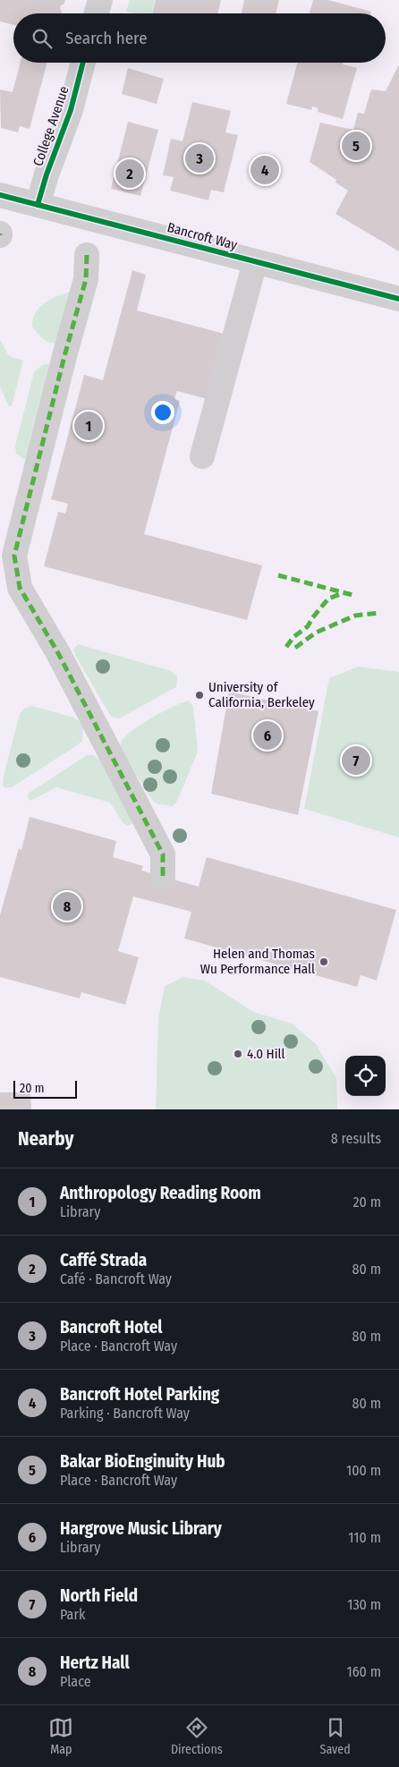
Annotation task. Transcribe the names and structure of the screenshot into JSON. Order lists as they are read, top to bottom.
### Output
{
  "streets": {
    "street": ["College Avenue", "Bancroft Way"]
  },
  "crossings": [
    ["College Avenue", "Bancroft Way"]
  ],
  "places": ["University of California, Berkeley", "Helen and Thomas Wu Performance Hall", "4.0 Hill"],
  "scale_bar": "20 m",
  "page": {
    "search": "Search here",
    "pins": [
      "5",
      "3",
      "4",
      "2",
      "1",
      "6",
      "7",
      "8"
    ],
    "scale": "20 m",
    "heading": ["Nearby", "8 results"],
    "list": [
      {
        "mark": "1",
        "name": "Anthropology Reading Room",
        "note": "Library",
        "value": "20 m"
      },
      {
        "mark": "2",
        "name": "Caffé Strada",
        "note": "Café · Bancroft Way",
        "value": "80 m"
      },
      {
        "mark": "3",
        "name": "Bancroft Hotel",
        "note": "Place · Bancroft Way",
        "value": "80 m"
      },
      {
        "mark": "4",
        "name": "Bancroft Hotel Parking",
        "note": "Parking · Bancroft Way",
        "value": "80 m"
      },
      {
        "mark": "5",
        "name": "Bakar BioEnginuity Hub",
        "note": "Place · Bancroft Way",
        "value": "100 m"
      },
      {
        "mark": "6",
        "name": "Hargrove Music Library",
        "note": "Library",
        "value": "110 m"
      },
      {
        "mark": "7",
        "name": "North Field",
        "note": "Park",
        "value": "130 m"
      },
      {
        "mark": "8",
        "name": "Hertz Hall",
        "note": "Place",
        "value": "160 m"
      }
    ],
    "nav": ["Map", "Directions", "Saved"]
  }
}
